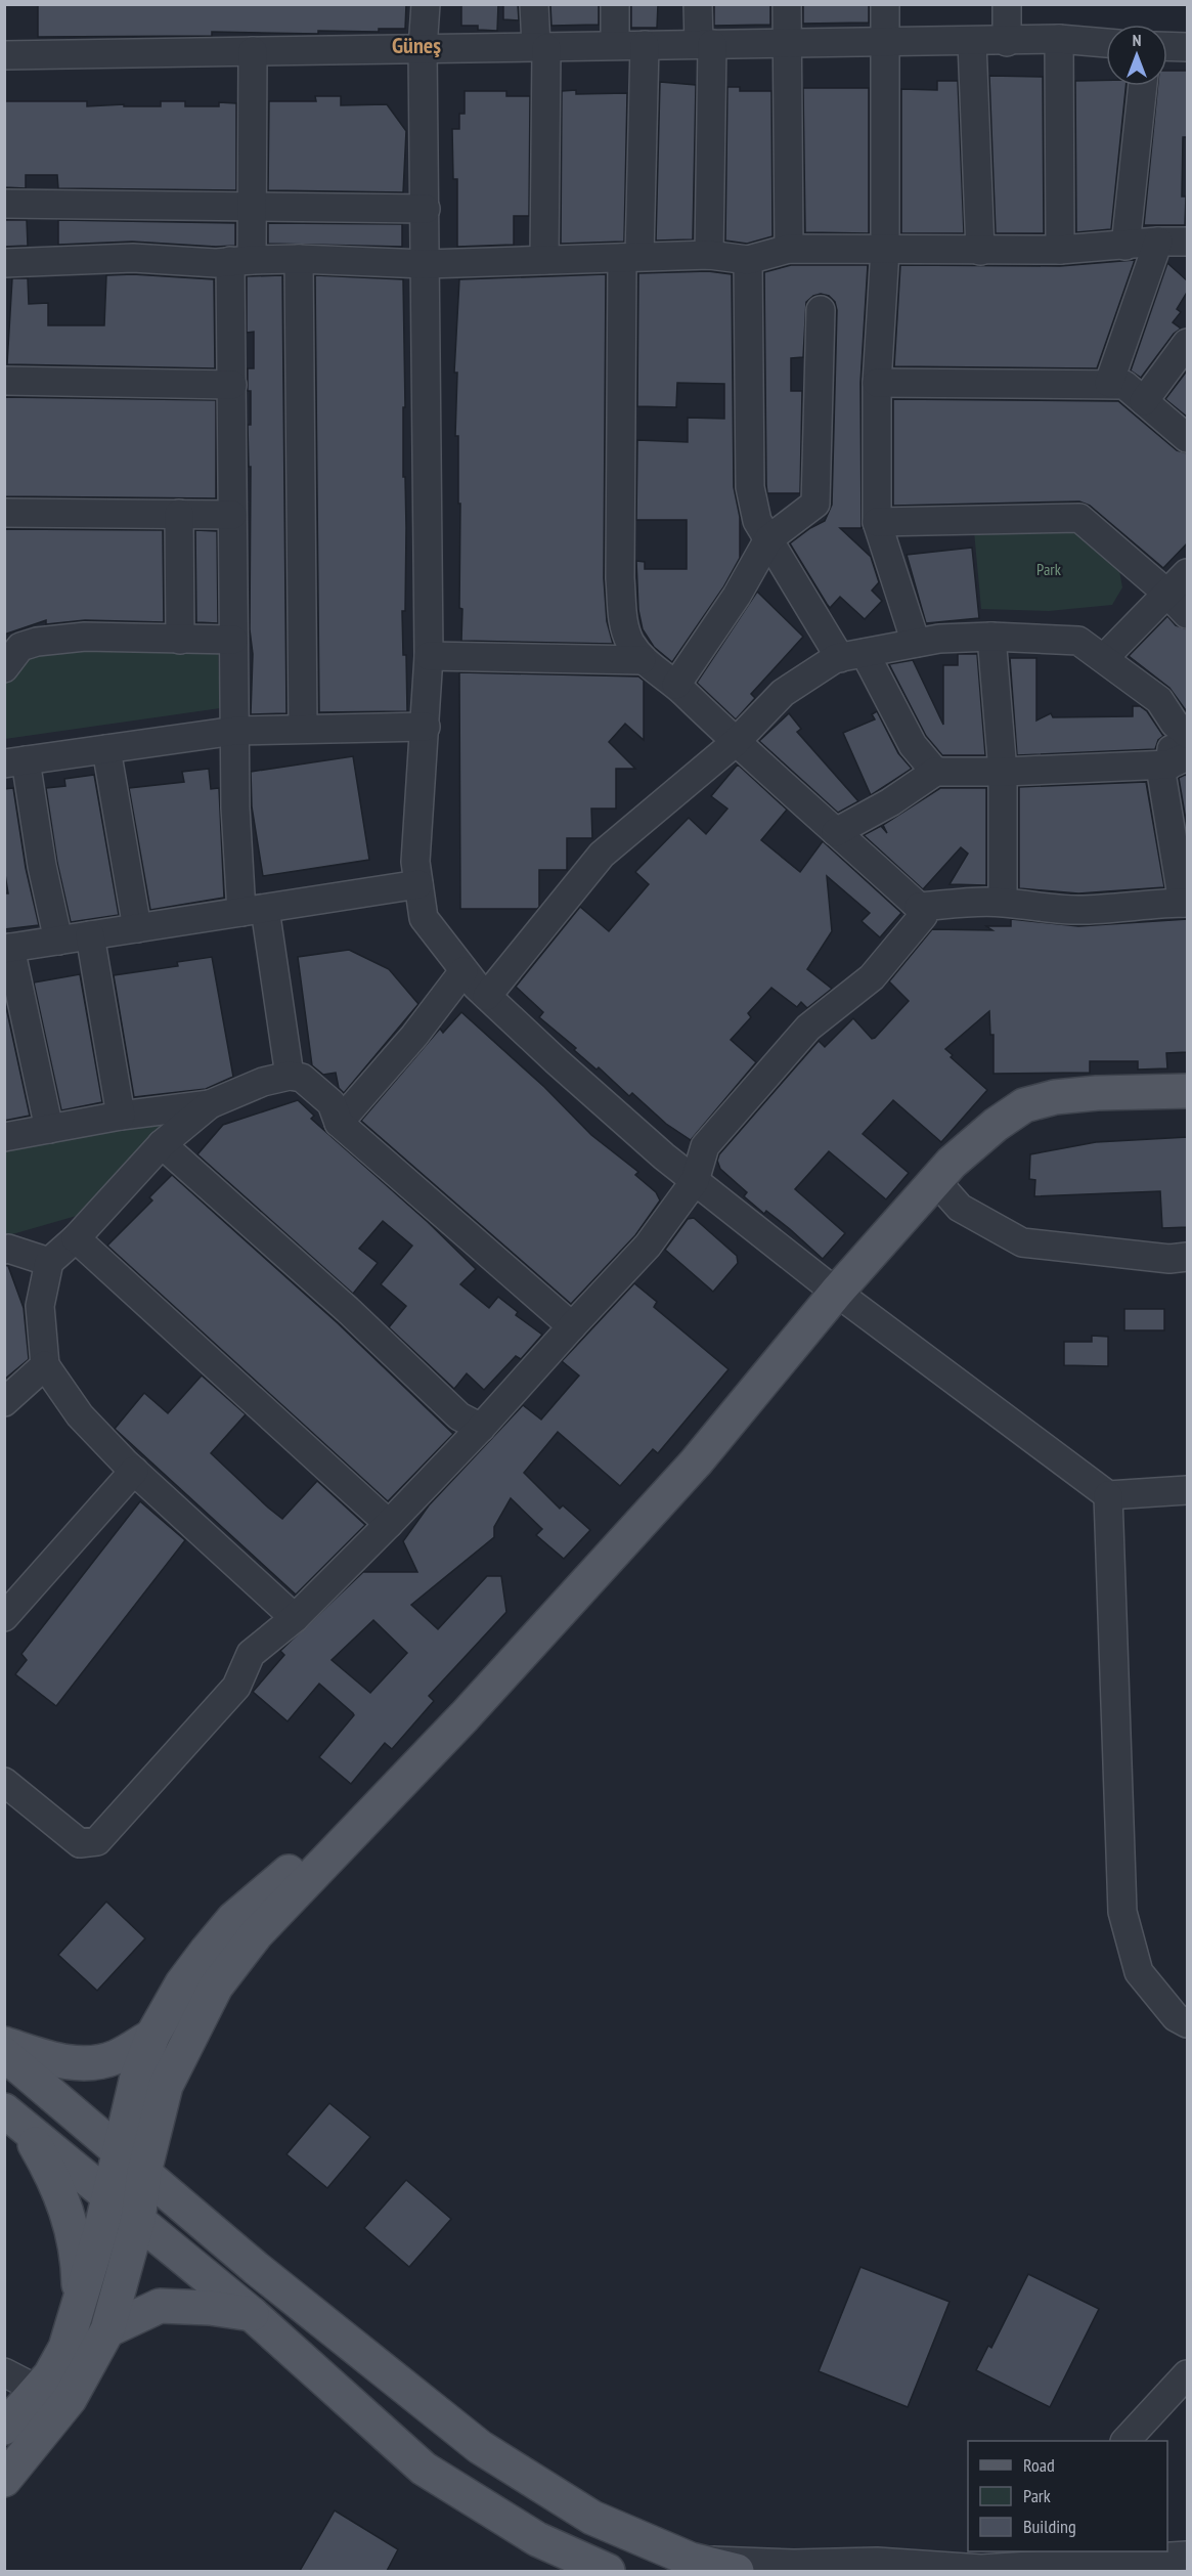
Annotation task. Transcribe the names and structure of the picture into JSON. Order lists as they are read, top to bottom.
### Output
{
  "districts": ["Güneş"],
  "parks": ["Park"],
  "legend": ["Road", "Park", "Building"],
  "north": "top"
}
